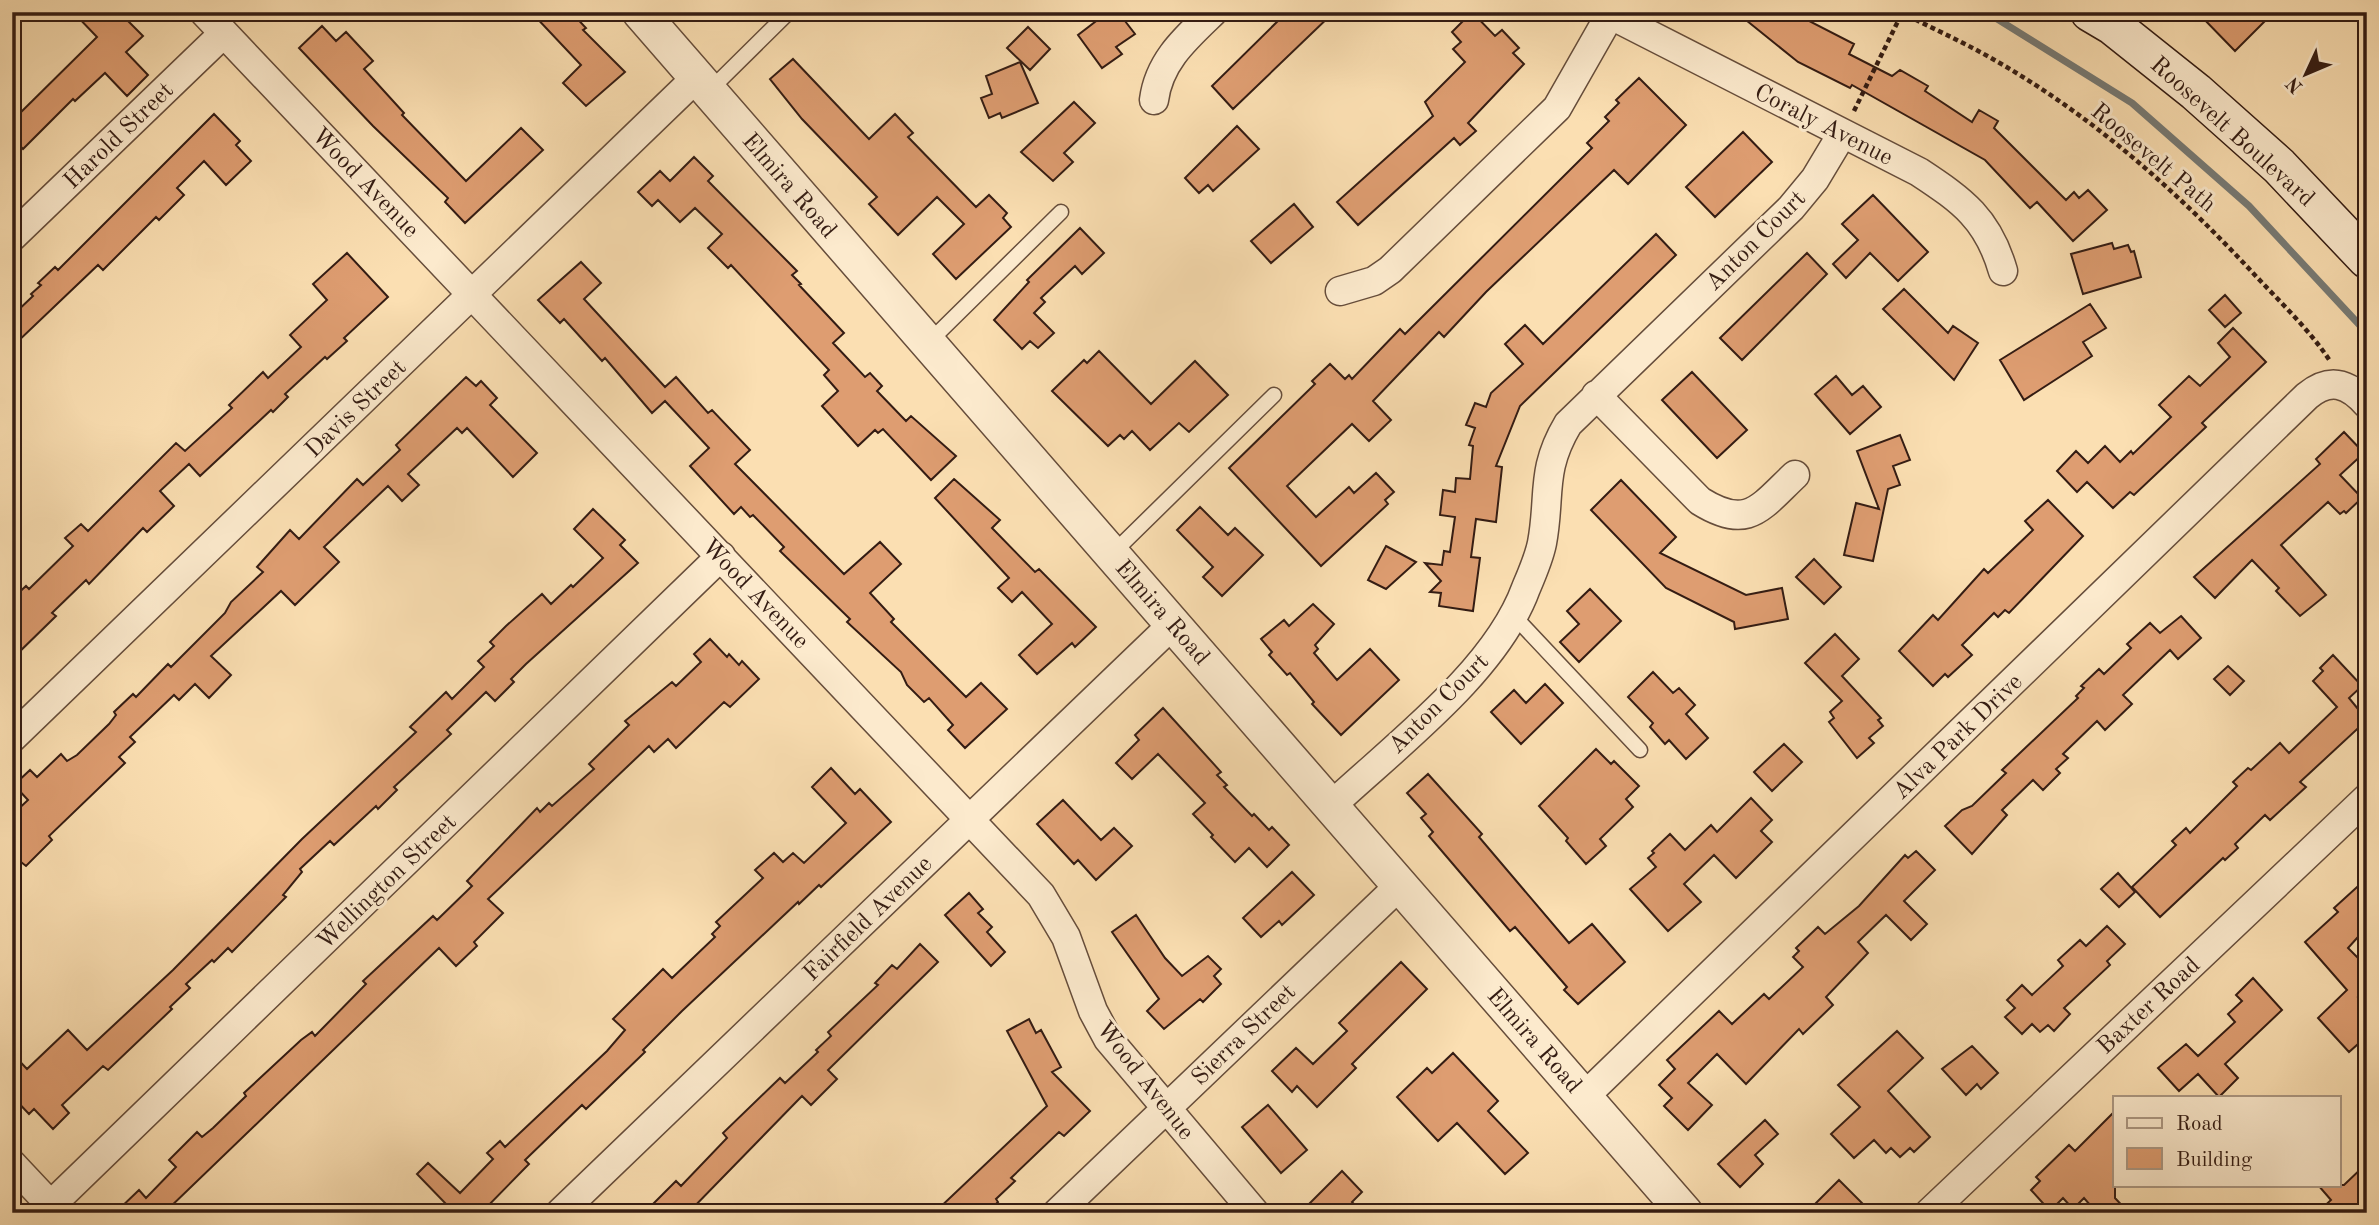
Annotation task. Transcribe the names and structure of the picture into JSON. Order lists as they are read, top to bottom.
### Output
{
  "streets": {
    "main road": ["Roosevelt Boulevard"],
    "street": [
      "Coraly Avenue",
      "Harold Street",
      "Wood Avenue",
      "Elmira Road",
      "Anton Court",
      "Davis Street",
      "Alva Park Drive",
      "Wellington Street",
      "Fairfield Avenue",
      "Baxter Road",
      "Sierra Street"
    ],
    "path": ["Roosevelt Path"]
  },
  "crossings": [
    ["Coraly Avenue", "Anton Court"],
    ["Harold Street", "Wood Avenue"],
    ["Roosevelt Path", "Alva Park Drive"],
    ["Wood Avenue", "Davis Street"],
    ["Wood Avenue", "Wellington Street"],
    ["Wood Avenue", "Fairfield Avenue"],
    ["Wood Avenue", "Sierra Street"],
    ["Elmira Road", "Anton Court"],
    ["Elmira Road", "Davis Street"],
    ["Elmira Road", "Alva Park Drive"],
    ["Elmira Road", "Fairfield Avenue"],
    ["Elmira Road", "Sierra Street"]
  ],
  "legend": ["Road", "Building"],
  "north": "bottom left"
}
